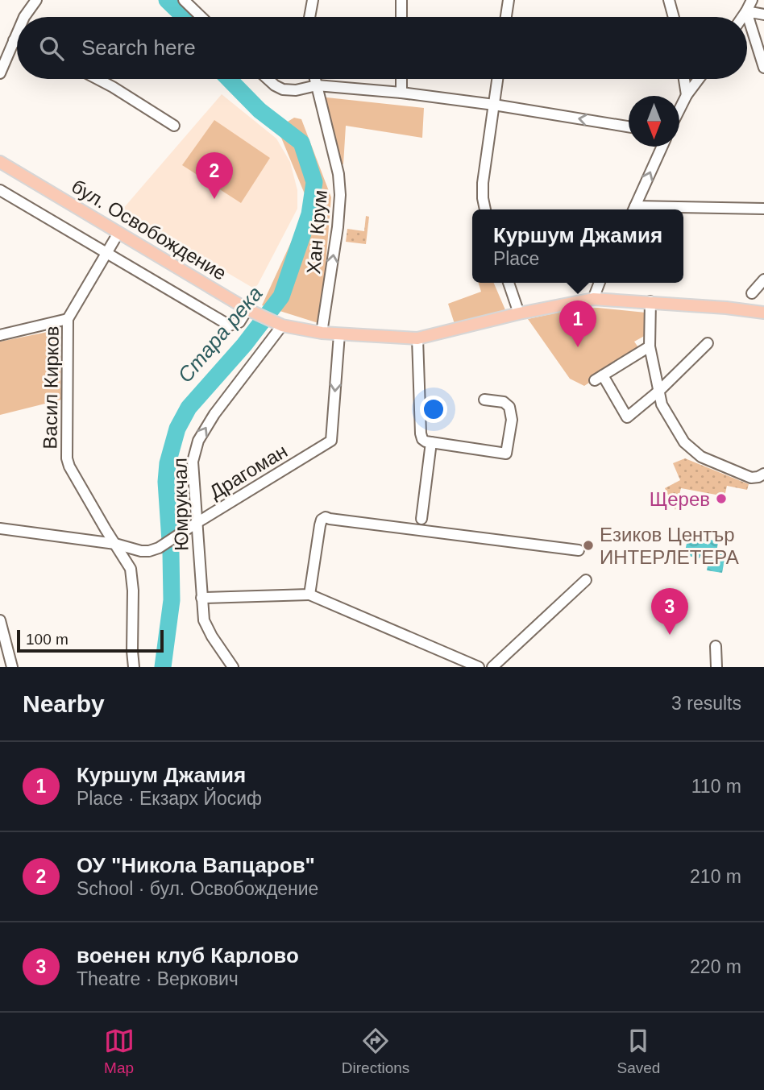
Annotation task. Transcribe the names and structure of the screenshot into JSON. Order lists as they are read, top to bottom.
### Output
{
  "streets": {
    "main road": ["бул. Освобождение"],
    "street": [
      "Хан Крум",
      "Васил Кирков",
      "Драгоман",
      "Юмрукчал"
    ]
  },
  "crossings": [
    ["бул. Освобождение", "Хан Крум"],
    ["бул. Освобождение", "Васил Кирков"],
    ["бул. Освобождение", "Драгоман"],
    ["бул. Освобождение", "Юмрукчал"],
    ["Васил Кирков", "Драгоман"],
    ["Драгоман", "Юмрукчал"]
  ],
  "one_way": ["Хан Крум", "Драгоман", "Юмрукчал"],
  "water": ["Стара река"],
  "places": ["Щерев", "Езиков Център ИНТЕРЛЕТЕРА"],
  "scale_bar": "100 m",
  "north": "bottom",
  "page": {
    "search": "Search here",
    "pins": ["2", "1", "3"],
    "popup": ["Куршум Джамия", "Place"],
    "scale": "100 m",
    "heading": ["Nearby", "3 results"],
    "list": [
      {
        "mark": "1",
        "name": "Куршум Джамия",
        "note": "Place · Екзарх Йосиф",
        "value": "110 m"
      },
      {
        "mark": "2",
        "name": "ОУ \"Никола Вапцаров\"",
        "note": "School · бул. Освобождение",
        "value": "210 m"
      },
      {
        "mark": "3",
        "name": "военен клуб Карлово",
        "note": "Theatre · Веркович",
        "value": "220 m"
      }
    ],
    "nav": ["Map", "Directions", "Saved"]
  }
}
